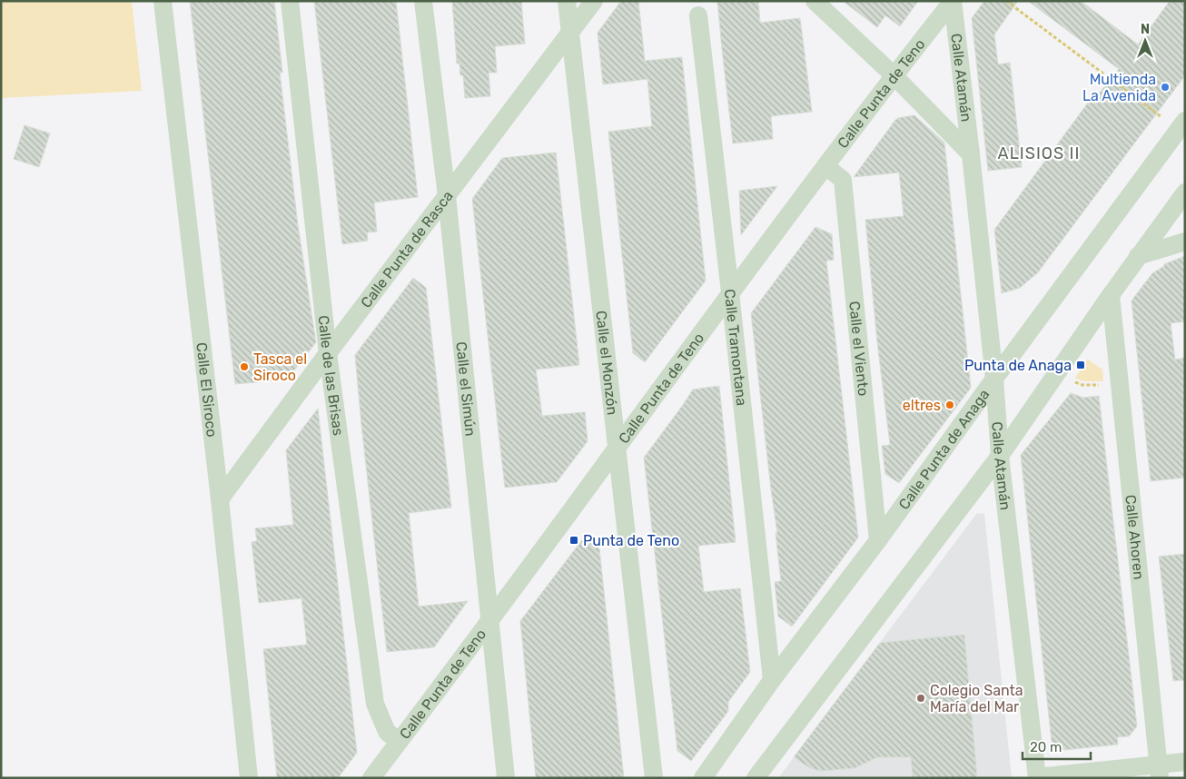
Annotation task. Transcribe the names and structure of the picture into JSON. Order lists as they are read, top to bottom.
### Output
{
  "streets": {
    "street": [
      "Calle Atamán",
      "Calle Punta de Teno",
      "Calle Punta de Rasca",
      "Calle Tramontana",
      "Calle el Viento",
      "Calle el Monzón",
      "Calle de las Brisas",
      "Calle El Siroco",
      "Calle el Simún",
      "Calle Punta de Anaga",
      "Calle Ahoren"
    ]
  },
  "crossings": [
    ["Calle Atamán", "Calle Punta de Teno"],
    ["Calle Atamán", "Calle Punta de Anaga"],
    ["Calle Punta de Teno", "Calle Tramontana"],
    ["Calle Punta de Teno", "Calle el Viento"],
    ["Calle Punta de Teno", "Calle el Monzón"],
    ["Calle Punta de Teno", "Calle de las Brisas"],
    ["Calle Punta de Teno", "Calle el Simún"],
    ["Calle Punta de Rasca", "Calle el Monzón"],
    ["Calle Punta de Rasca", "Calle de las Brisas"],
    ["Calle Punta de Rasca", "Calle El Siroco"],
    ["Calle Punta de Rasca", "Calle el Simún"],
    ["Calle Tramontana", "Calle Punta de Anaga"],
    ["Calle el Viento", "Calle Punta de Anaga"]
  ],
  "districts": ["ALISIOS II"],
  "places": {
    "other": [
      "Multienda La Avenida",
      "Tasca el Siroco",
      "eltres",
      "Colegio Santa María del Mar"
    ],
    "transit": ["Punta de Anaga", "Punta de Teno"]
  },
  "scale_bar": "20 m",
  "north": "top"
}
